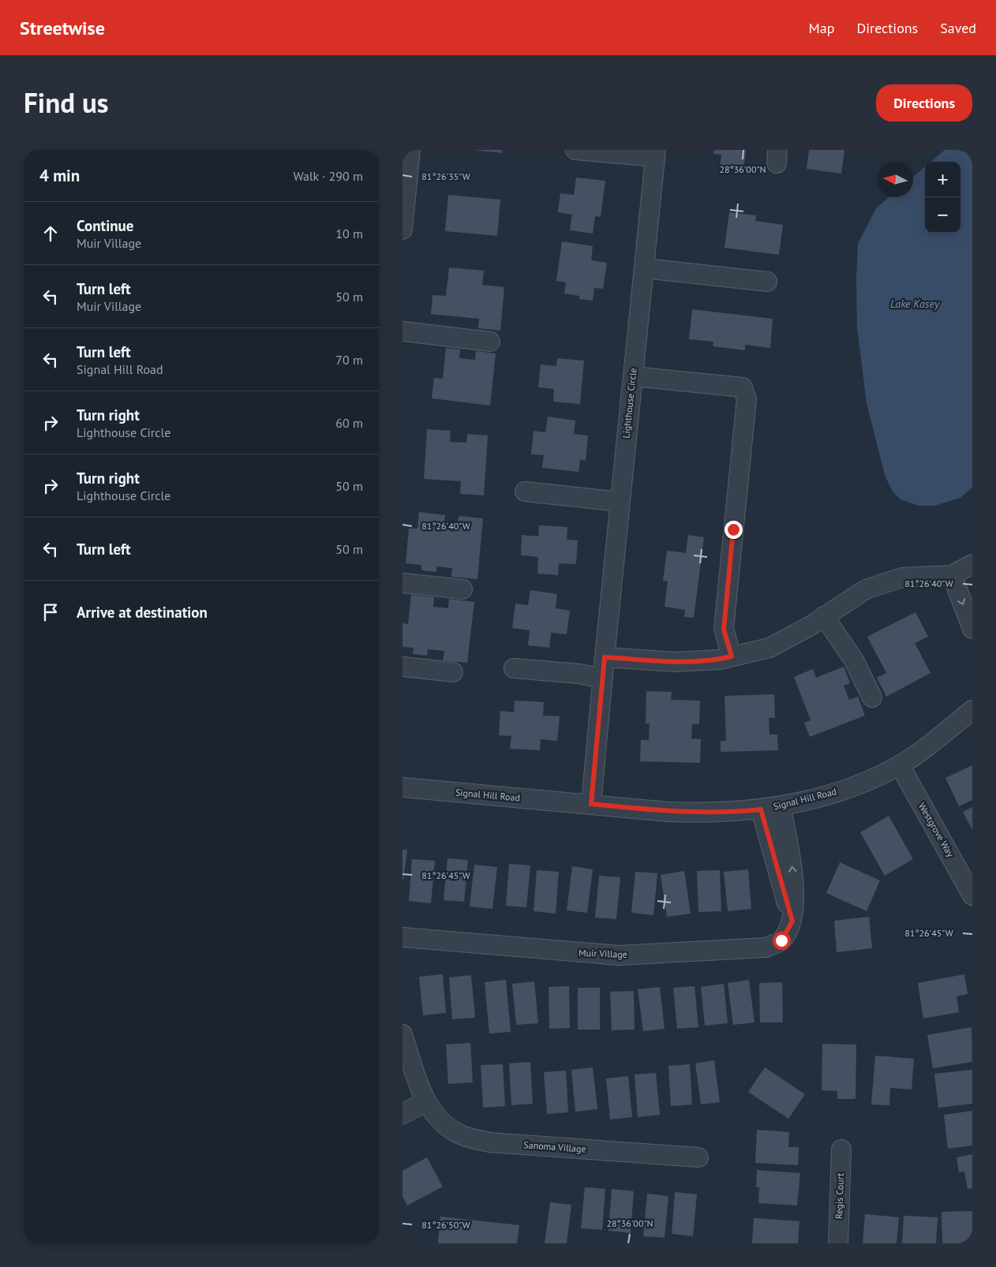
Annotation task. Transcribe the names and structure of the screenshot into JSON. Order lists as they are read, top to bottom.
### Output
{
  "streets": {
    "street": [
      "Lighthouse Circle",
      "Signal Hill Road",
      "Westgrove Way",
      "Muir Village",
      "Sanoma Village",
      "Regis Court"
    ]
  },
  "crossings": [
    ["Lighthouse Circle", "Signal Hill Road"],
    ["Signal Hill Road", "Westgrove Way"],
    ["Signal Hill Road", "Muir Village"]
  ],
  "water": ["Lake Kasey"],
  "north": "left",
  "page": {
    "header": "Streetwise",
    "nav": ["Map", "Directions", "Saved"],
    "title": "Find us",
    "buttons": "Directions",
    "heading": ["4 min", "Walk · 290 m"],
    "map_buttons": ["+", "−"],
    "list": [
      ["Continue", "Muir Village", "10 m"],
      ["Turn left", "Muir Village", "50 m"],
      ["Turn left", "Signal Hill Road", "70 m"],
      ["Turn right", "Lighthouse Circle", "60 m"],
      ["Turn right", "Lighthouse Circle", "50 m"],
      ["Turn left", "50 m"],
      "Arrive at destination"
    ]
  },
  "coordinates": [
    "28°36'00\"N",
    "81°26'35\"W",
    "81°26'40\"W",
    "81°26'45\"W",
    "81°26'50\"W"
  ]
}
